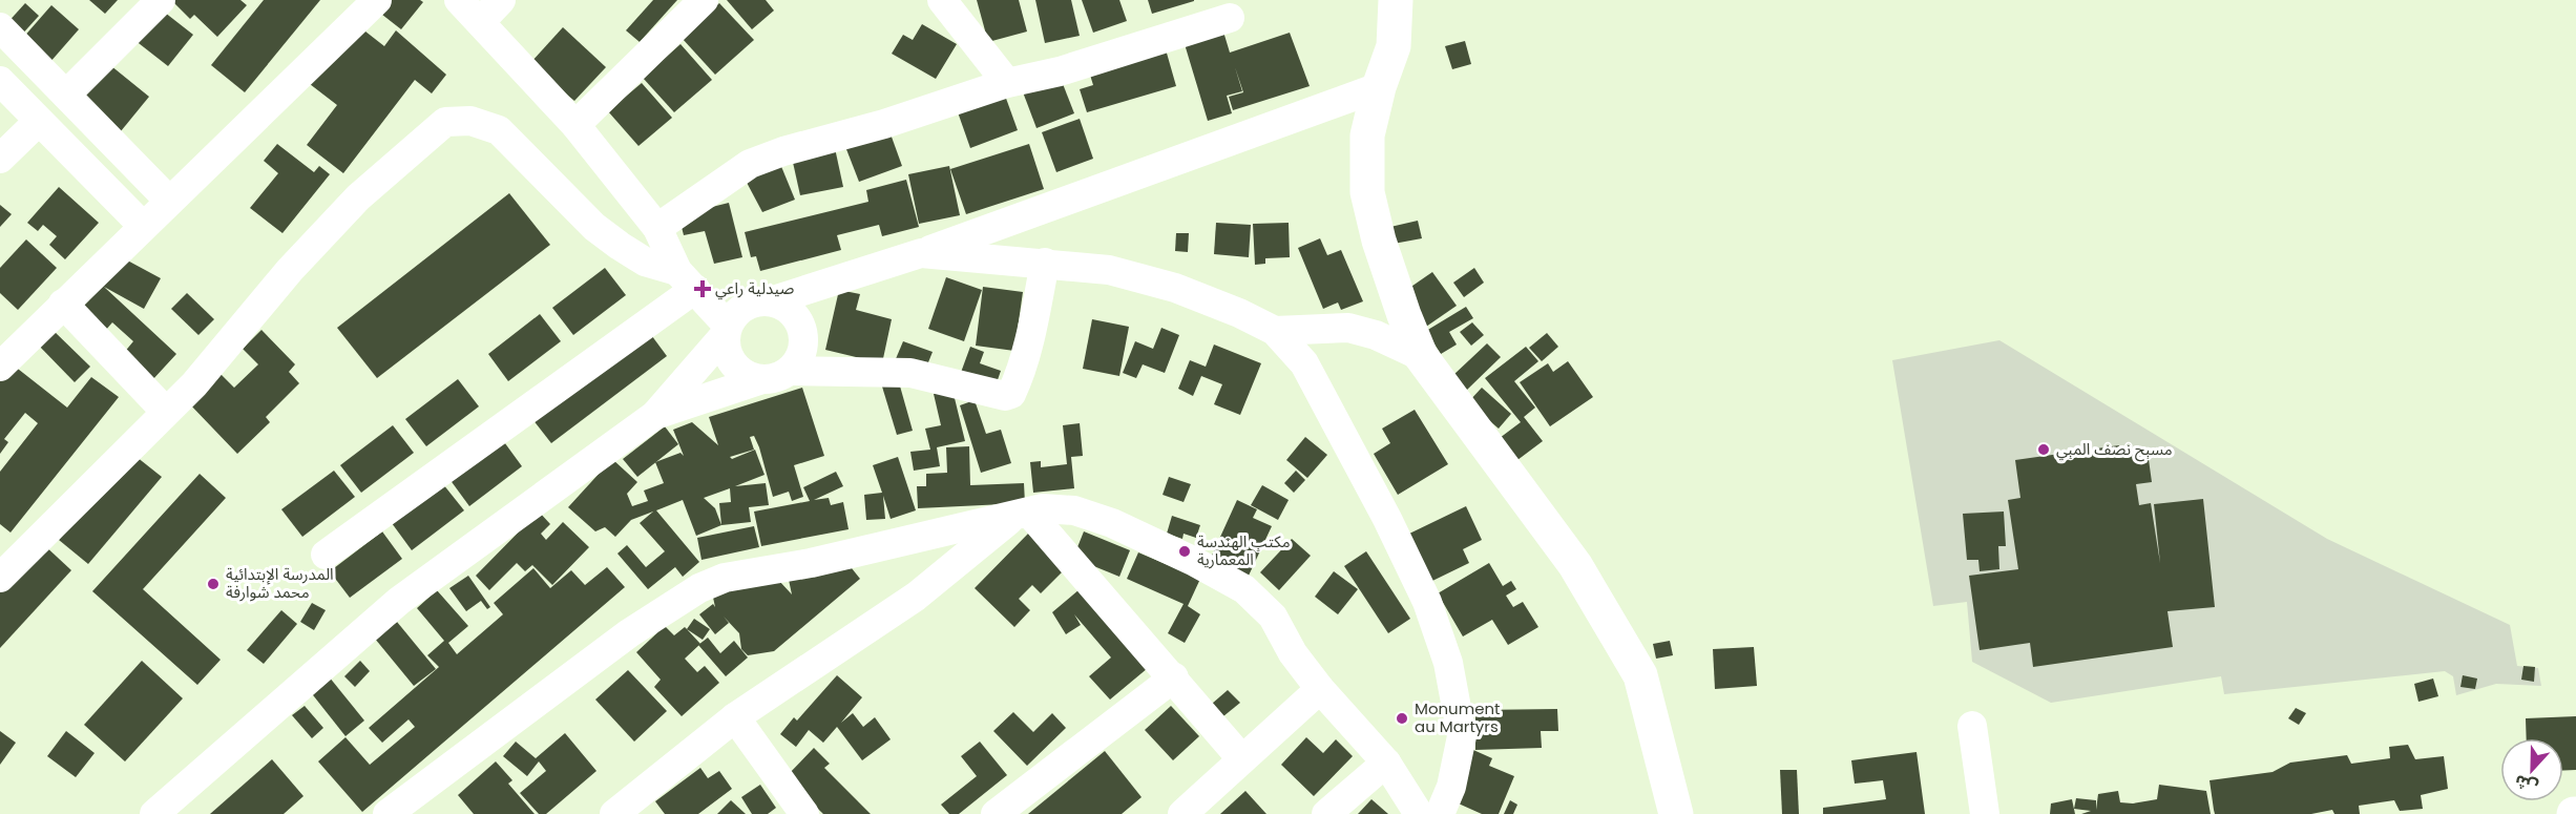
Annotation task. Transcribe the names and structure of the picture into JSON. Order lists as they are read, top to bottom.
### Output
{
  "places": {
    "health": ["صيدلية راعي"],
    "other": [
      "مسبح نصف المبي",
      "مكتب الهندسة المعمارية",
      "المدرسة الإبتدائية محمد شوارفة",
      "Monument au Martyrs"
    ]
  },
  "north": "bottom"
}
